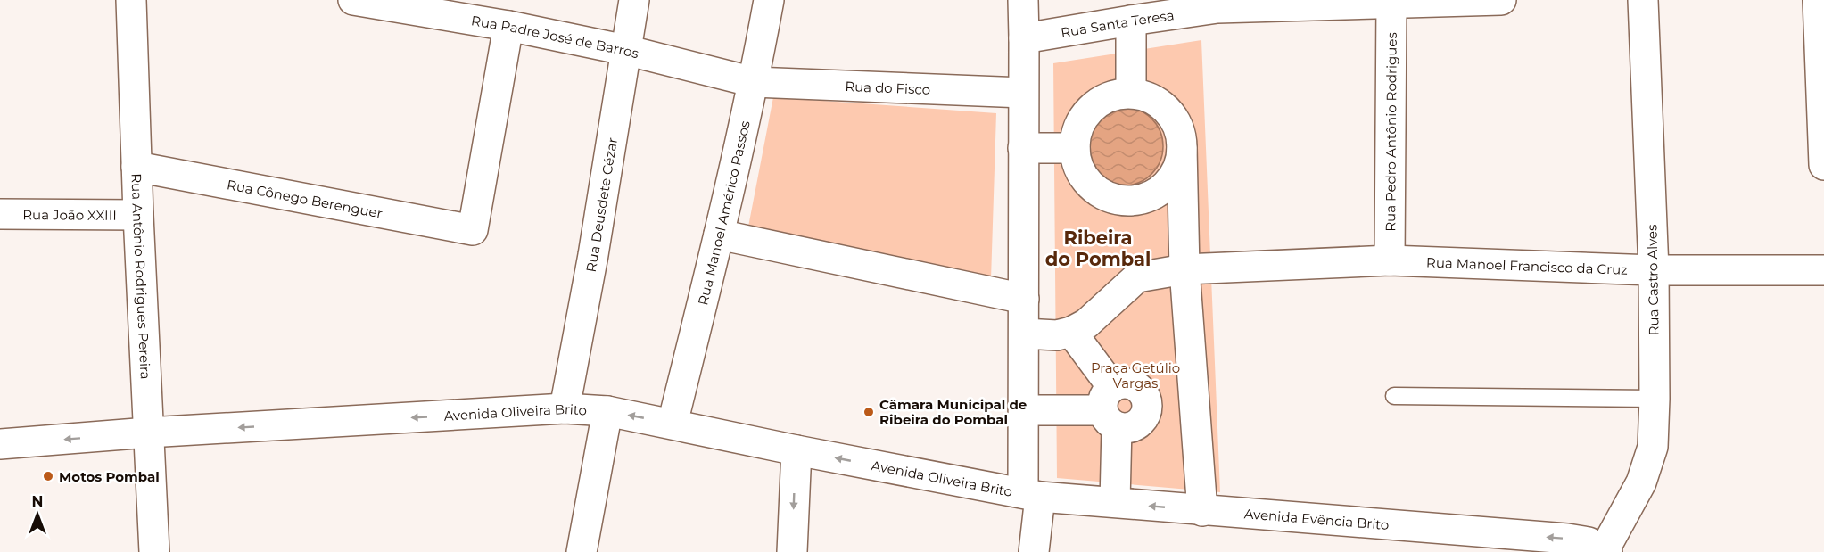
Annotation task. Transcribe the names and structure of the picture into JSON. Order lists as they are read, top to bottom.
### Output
{
  "streets": {
    "street": [
      "Rua Santa Teresa",
      "Rua Padre José de Barros",
      "Rua do Fisco",
      "Rua Pedro Antônio Rodrigues",
      "Rua Cônego Berenguer",
      "Rua Deusdete Cézar",
      "Rua Manoel Américo Passos",
      "Rua João XXIII",
      "Rua Manoel Francisco da Cruz",
      "Rua Antônio Rodrigues Pereira",
      "Rua Castro Alves",
      "Avenida Oliveira Brito",
      "Avenida Evência Brito"
    ]
  },
  "crossings": [
    ["Rua Santa Teresa", "Rua Pedro Antônio Rodrigues"],
    ["Rua Padre José de Barros", "Rua do Fisco"],
    ["Rua Padre José de Barros", "Rua Cônego Berenguer"],
    ["Rua Padre José de Barros", "Rua Deusdete Cézar"],
    ["Rua Padre José de Barros", "Rua Manoel Américo Passos"],
    ["Rua do Fisco", "Rua Manoel Américo Passos"],
    ["Rua Pedro Antônio Rodrigues", "Rua Manoel Francisco da Cruz"],
    ["Rua Cônego Berenguer", "Rua Antônio Rodrigues Pereira"],
    ["Rua Deusdete Cézar", "Avenida Oliveira Brito"],
    ["Rua Manoel Américo Passos", "Avenida Oliveira Brito"],
    ["Rua João XXIII", "Rua Antônio Rodrigues Pereira"],
    ["Rua Manoel Francisco da Cruz", "Rua Castro Alves"],
    ["Rua Antônio Rodrigues Pereira", "Avenida Oliveira Brito"],
    ["Rua Castro Alves", "Avenida Evência Brito"],
    ["Avenida Oliveira Brito", "Avenida Evência Brito"]
  ],
  "one_way": ["Avenida Oliveira Brito"],
  "districts": ["Ribeira do Pombal"],
  "parks": ["Praça Getúlio Vargas"],
  "places": ["Câmara Municipal de Ribeira do Pombal", "Motos Pombal"],
  "north": "top"
}
